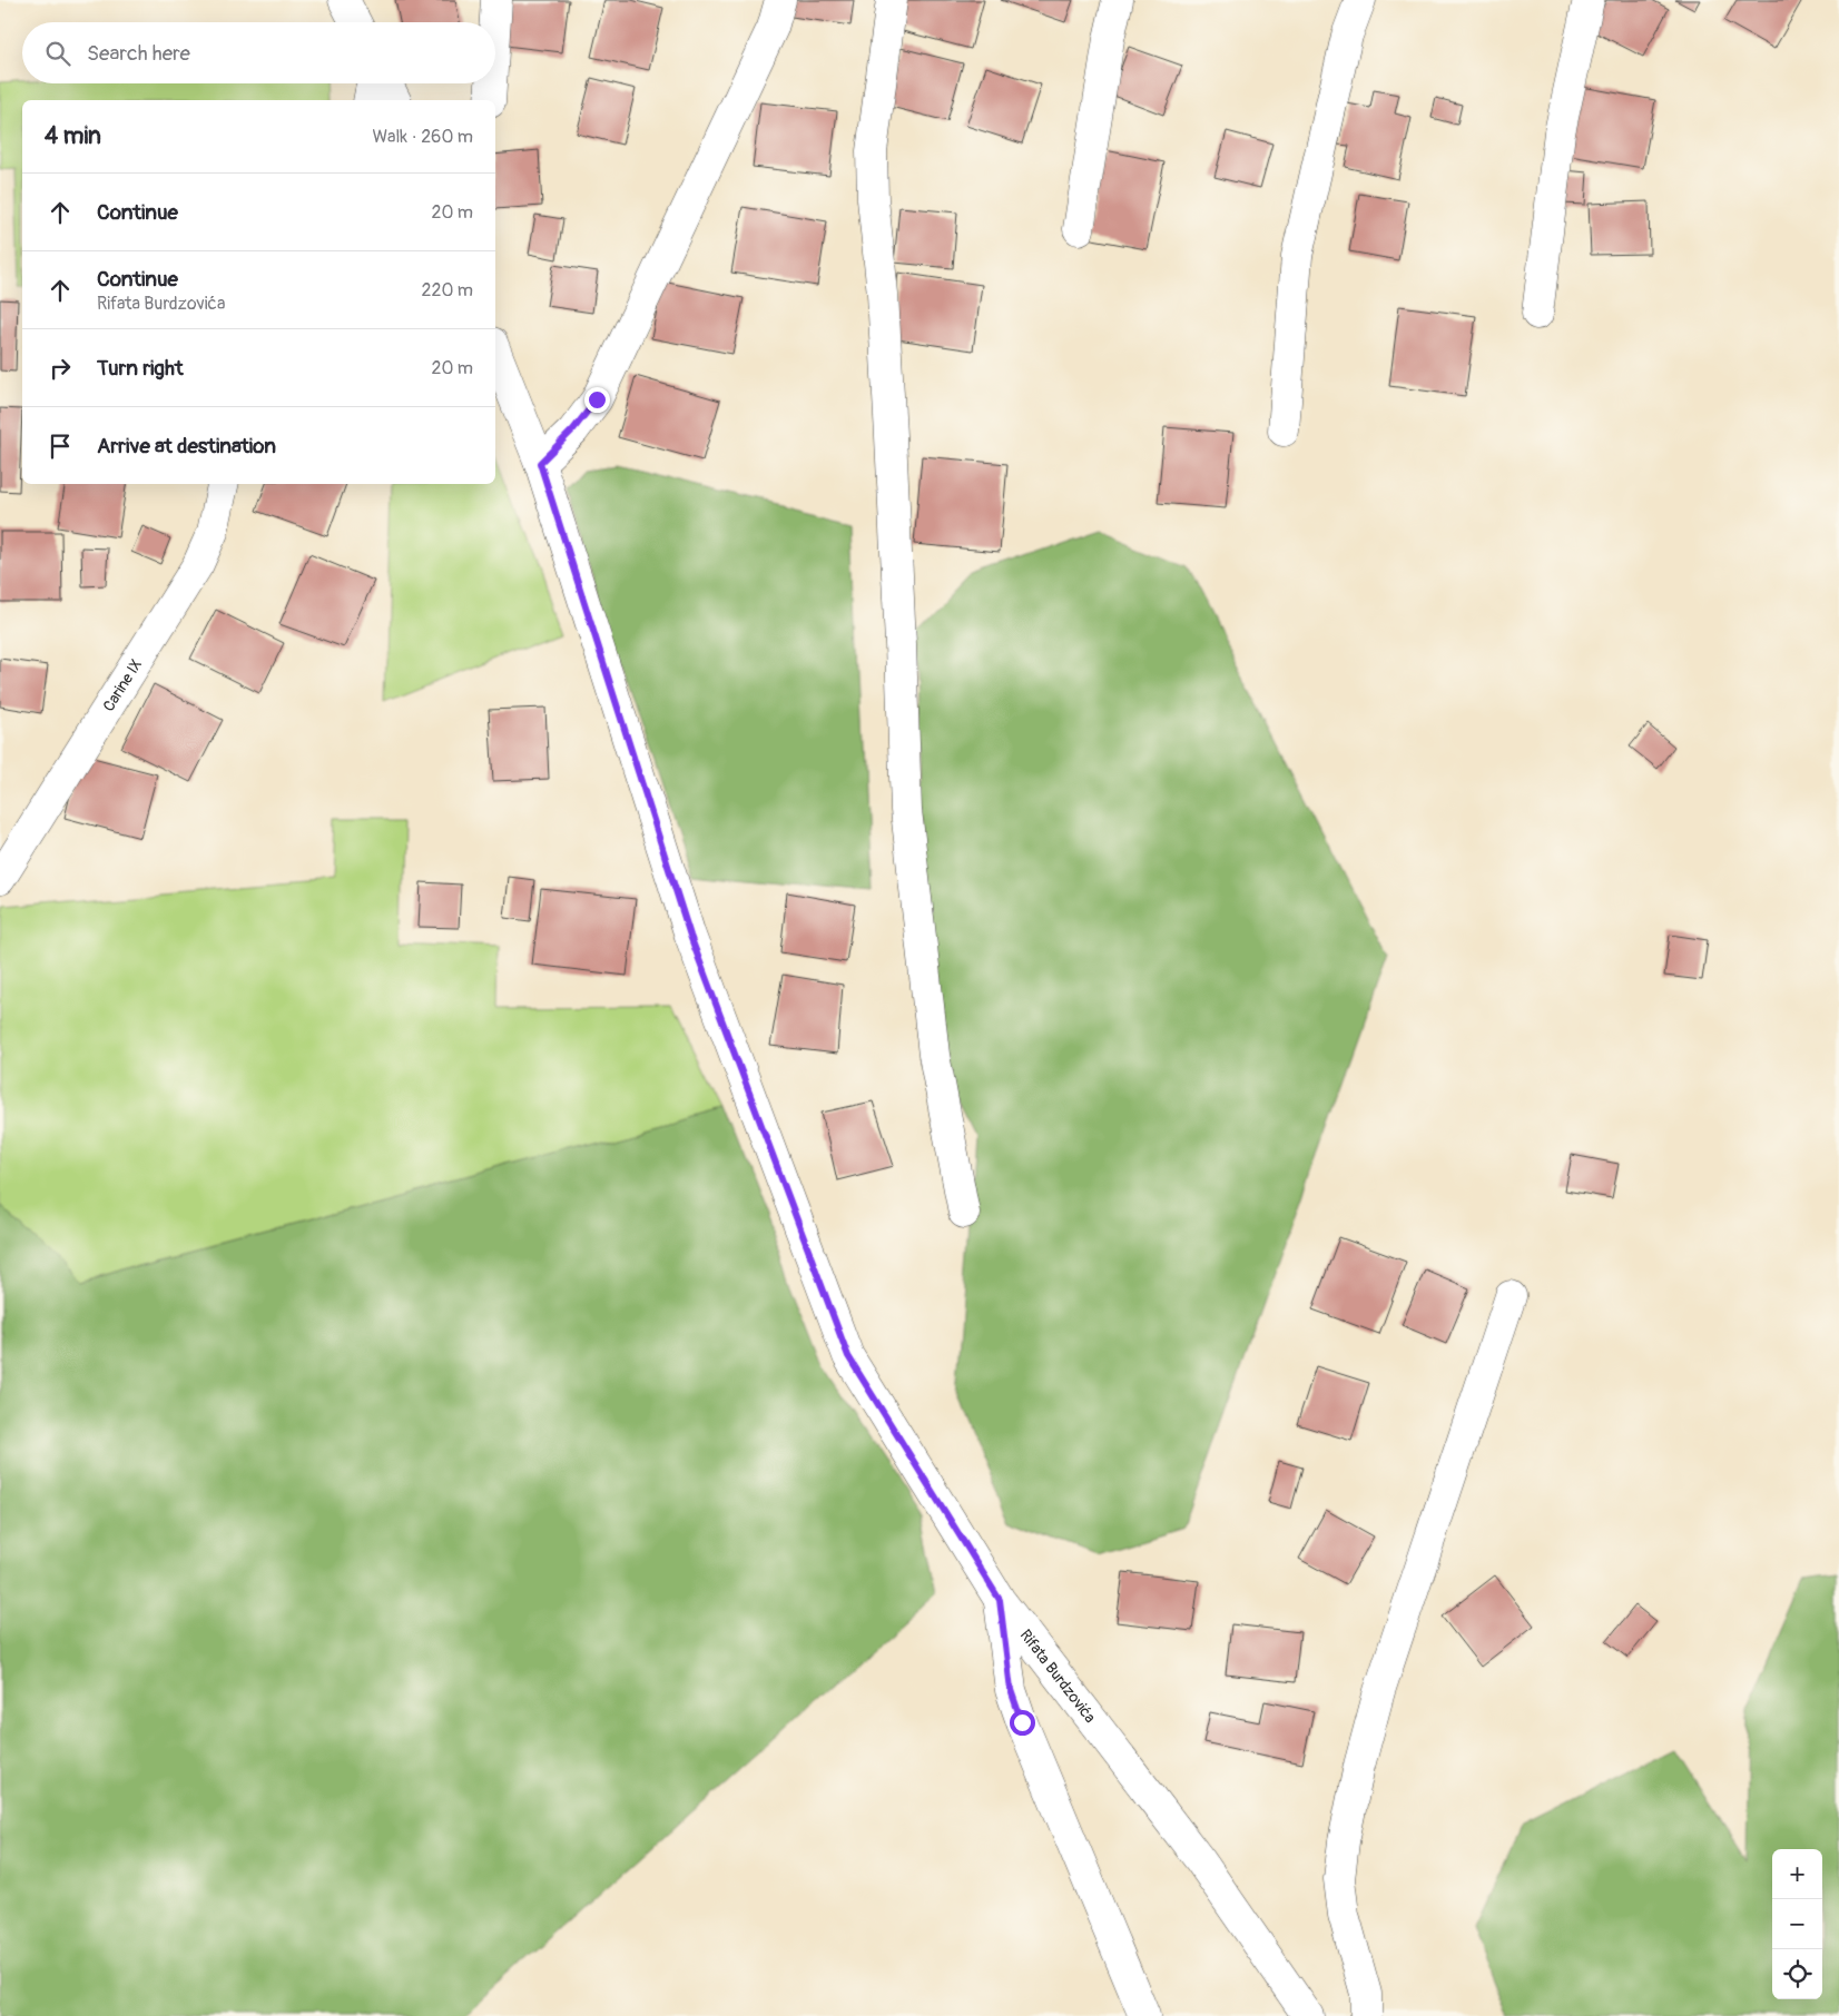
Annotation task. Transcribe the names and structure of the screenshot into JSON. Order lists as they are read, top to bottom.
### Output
{
  "streets": {
    "street": ["Carine IX", "Rifata Burdzovića"]
  },
  "page": {
    "search": "Search here",
    "heading": ["4 min", "Walk · 260 m"],
    "list": [
      ["Continue", "20 m"],
      ["Continue", "Rifata Burdzovića", "220 m"],
      ["Turn right", "20 m"],
      "Arrive at destination"
    ],
    "map_buttons": ["+", "−"]
  }
}
